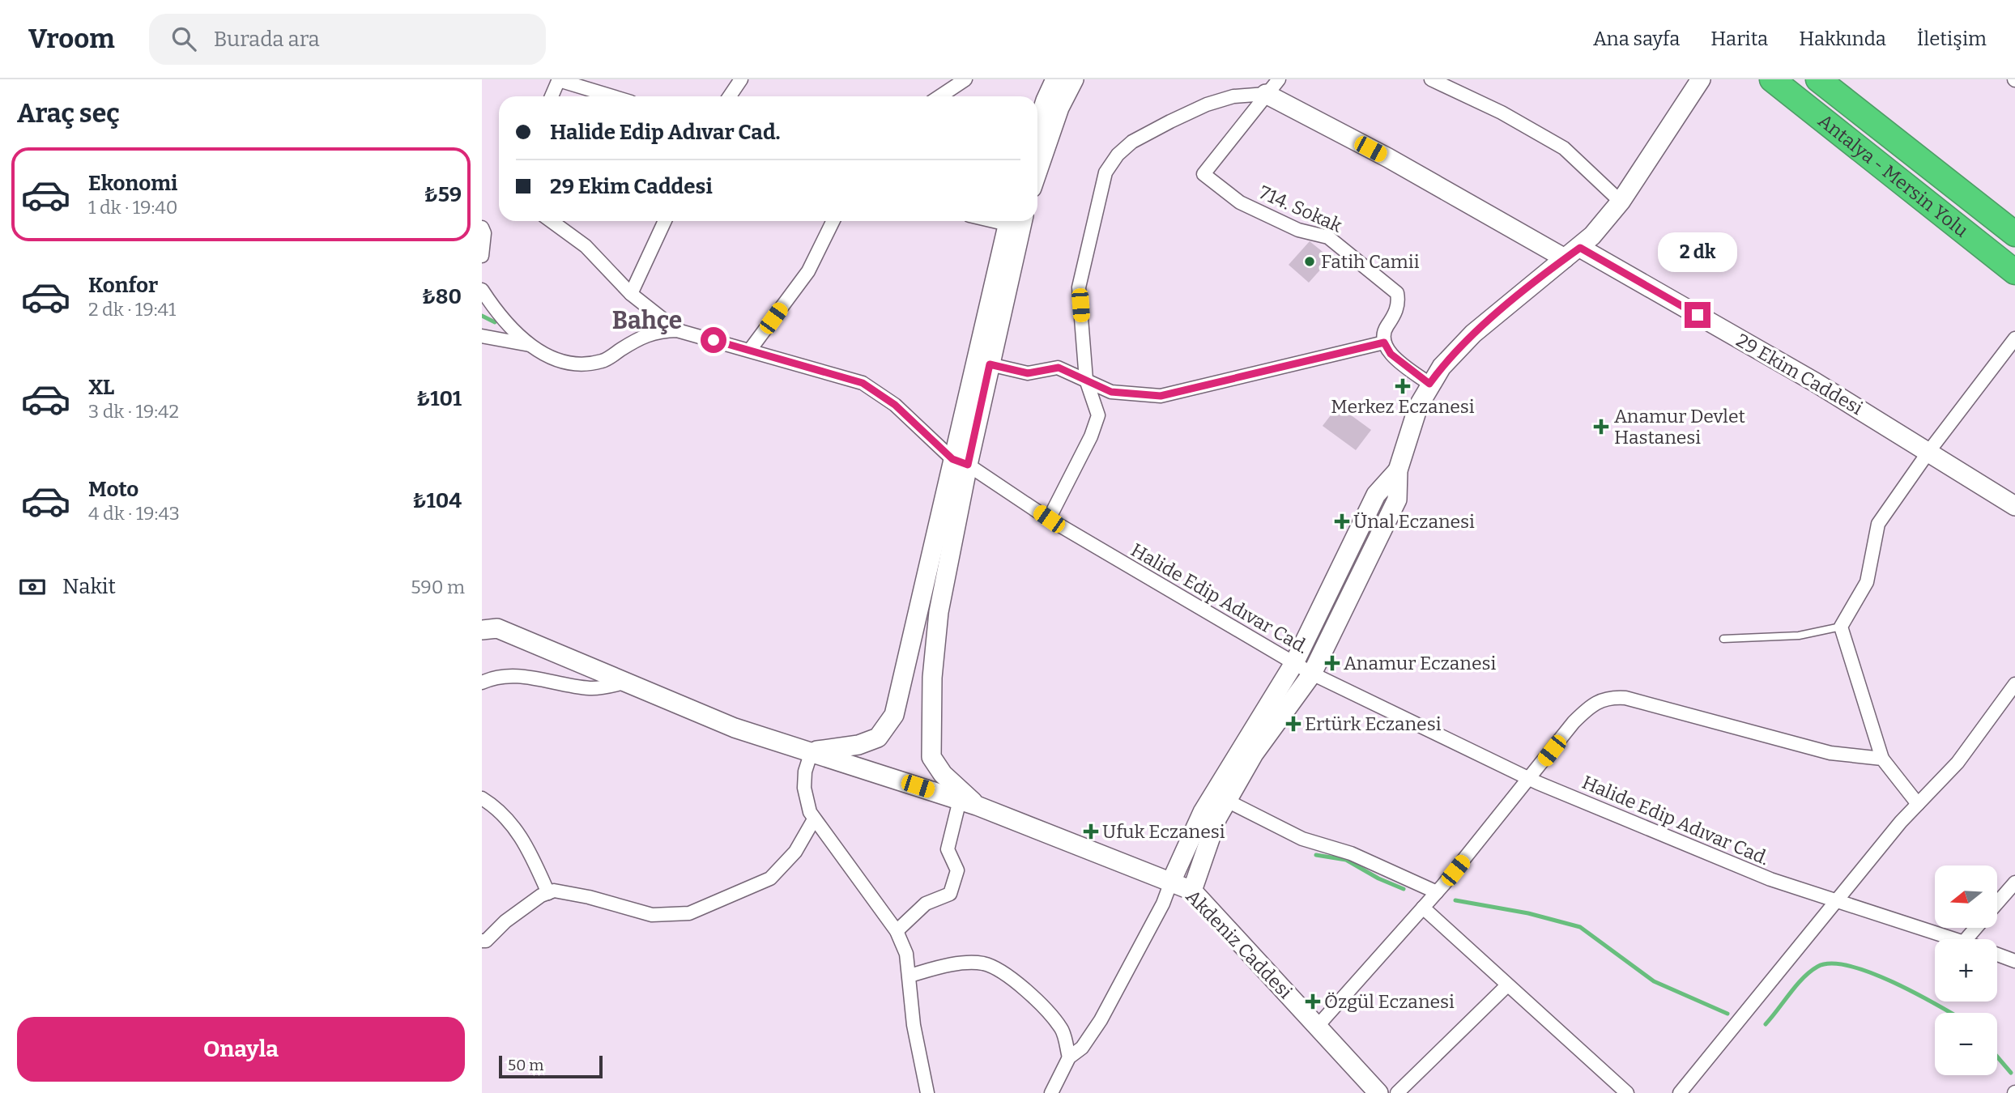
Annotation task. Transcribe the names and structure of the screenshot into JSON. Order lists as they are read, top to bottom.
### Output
{
  "streets": {
    "highway": ["Antalya - Mersin Yolu"],
    "street": [
      "714. Sokak",
      "29 Ekim Caddesi",
      "Halide Edip Adıvar Cad.",
      "Akdeniz Caddesi"
    ]
  },
  "crossings": [
    ["714. Sokak", "29 Ekim Caddesi"]
  ],
  "districts": ["Bahçe"],
  "places": {
    "other": ["Fatih Camii"],
    "health": [
      "Merkez Eczanesi",
      "Anamur Devlet Hastanesi",
      "Ünal Eczanesi",
      "Anamur Eczanesi",
      "Ertürk Eczanesi",
      "Ufuk Eczanesi",
      "Özgül Eczanesi"
    ]
  },
  "scale_bar": "50 m",
  "north": "left",
  "page": {
    "header": "Vroom",
    "search": "Burada ara",
    "nav": [
      "Ana sayfa",
      "Harita",
      "Hakkında",
      "İletişim"
    ],
    "heading": "Araç seç",
    "banner": ["Halide Edip Adıvar Cad.", "29 Ekim Caddesi"],
    "list": [
      {
        "name": "Ekonomi",
        "note": "1 dk · 19:40",
        "value": "₺59"
      },
      {
        "name": "Konfor",
        "note": "2 dk · 19:41",
        "value": "₺80"
      },
      {
        "name": "XL",
        "note": "3 dk · 19:42",
        "value": "₺101"
      },
      {
        "name": "Moto",
        "note": "4 dk · 19:43",
        "value": "₺104"
      }
    ],
    "bubble": "2 dk",
    "pay": ["Nakit", "590 m"],
    "map_buttons": ["+", "−"],
    "buttons": "Onayla",
    "scale": "50 m"
  }
}
